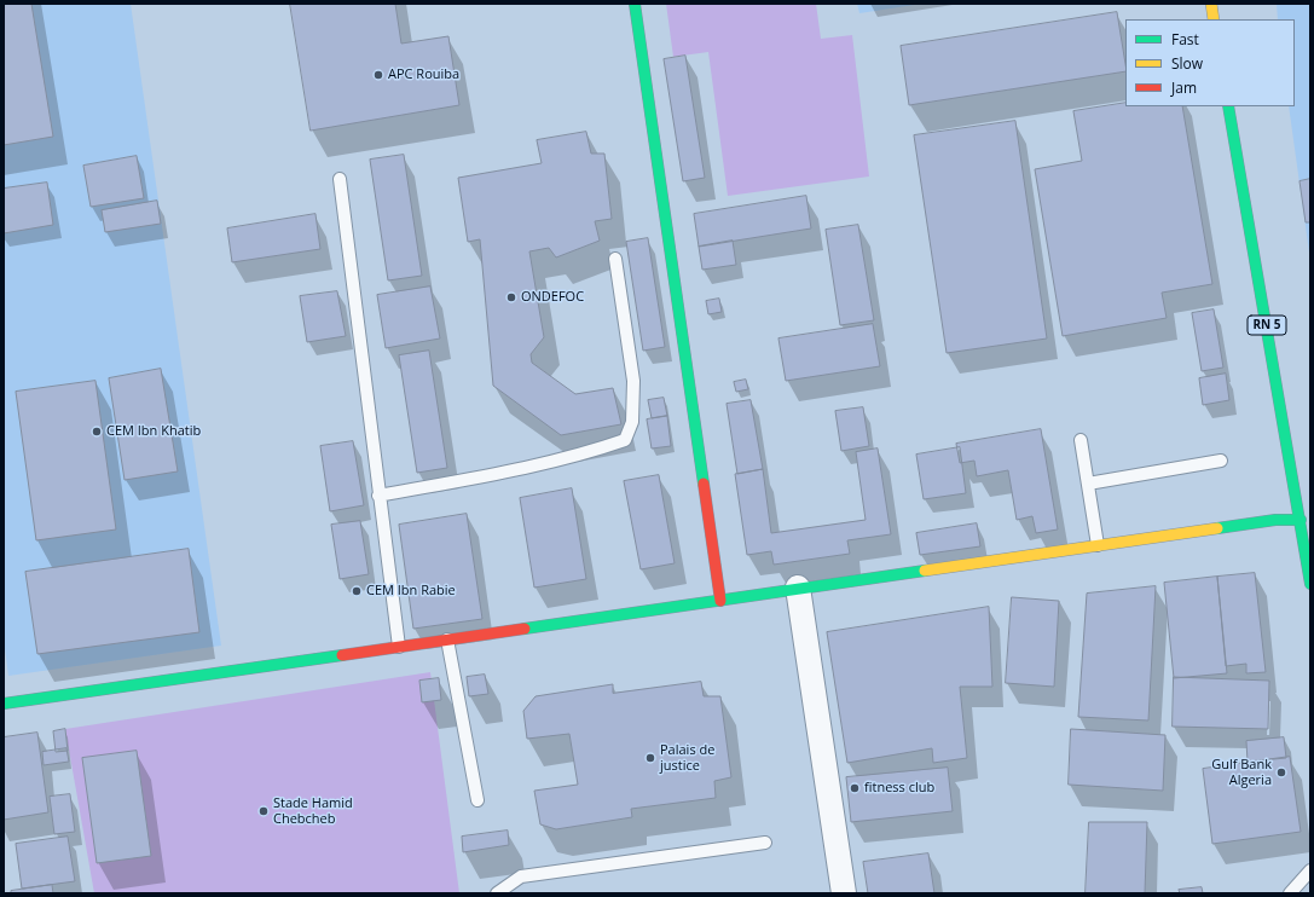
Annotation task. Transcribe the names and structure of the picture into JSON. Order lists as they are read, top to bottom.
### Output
{
  "streets": {
    "main road": ["RN 5"]
  },
  "places": [
    "APC Rouiba",
    "ONDEFOC",
    "CEM Ibn Khatib",
    "CEM Ibn Rabie",
    "Palais de justice",
    "Gulf Bank Algeria",
    "fitness club",
    "Stade Hamid Chebcheb"
  ],
  "legend": ["Fast", "Slow", "Jam"]
}
